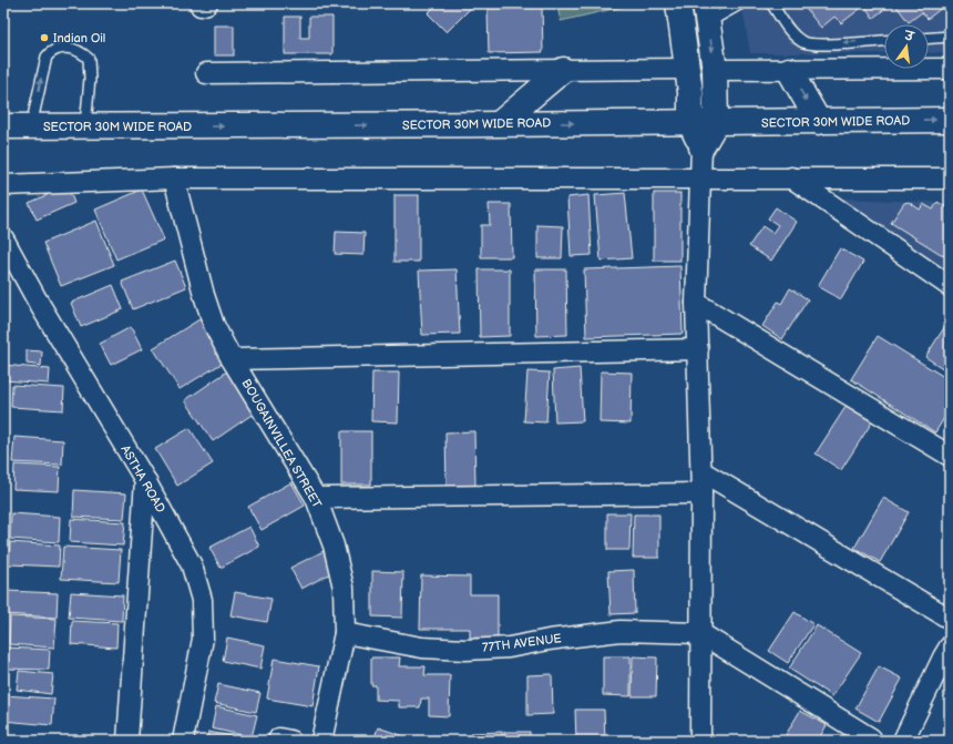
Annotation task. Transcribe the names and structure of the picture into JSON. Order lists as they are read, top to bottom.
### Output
{
  "streets": {
    "main road": ["SECTOR 30M WIDE ROAD"],
    "street": ["BOUGAINVILLEA STREET", "ASTHA ROAD", "77TH AVENUE"]
  },
  "crossings": [
    ["BOUGAINVILLEA STREET", "77TH AVENUE"]
  ],
  "one_way": ["SECTOR 30M WIDE ROAD"],
  "places": ["Indian Oil"],
  "north": "top"
}
